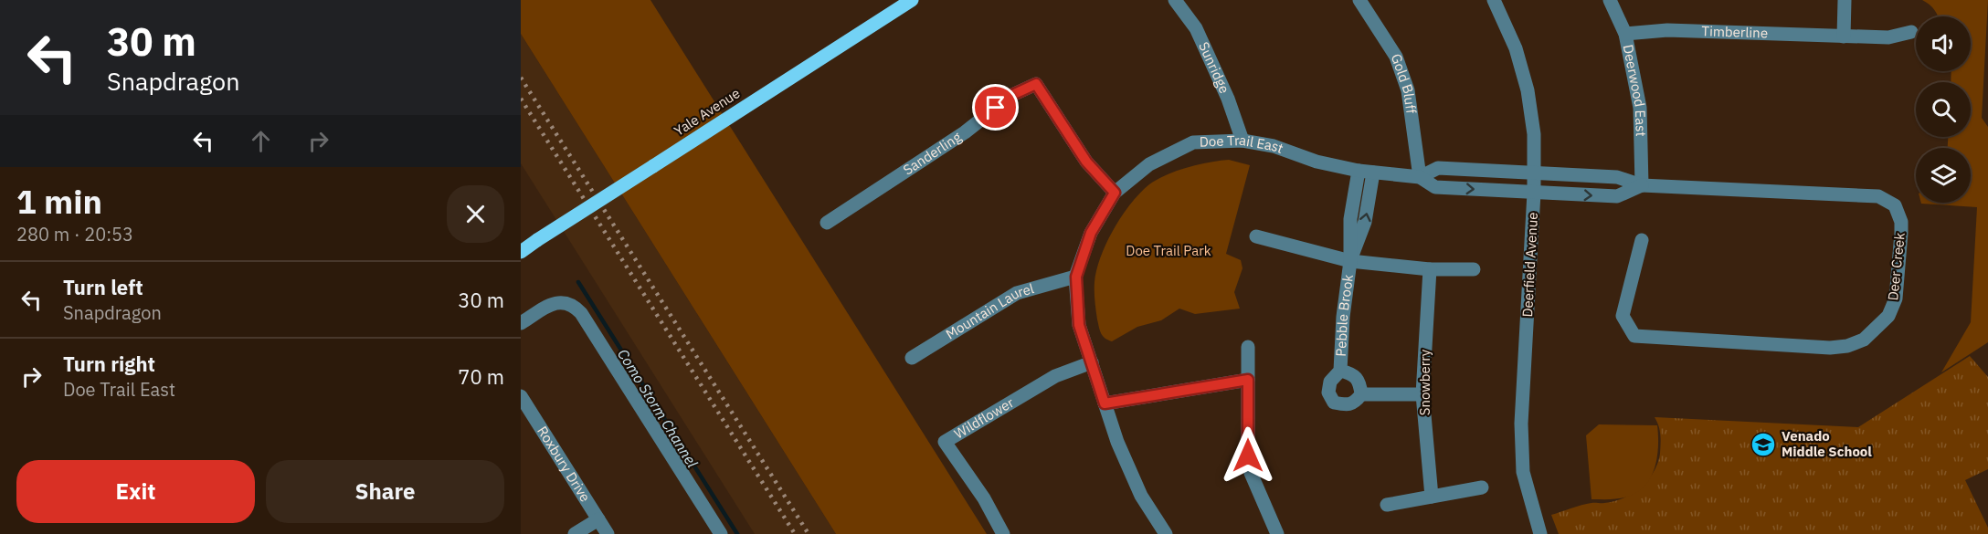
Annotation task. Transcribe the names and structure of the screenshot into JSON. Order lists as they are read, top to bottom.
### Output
{
  "streets": {
    "main road": ["Yale Avenue"],
    "street": [
      "Timberline",
      "Sunridge",
      "Gold Bluff",
      "Deerwood East",
      "Doe Trail East",
      "Sanderling",
      "Deerfield Avenue",
      "Deer Creek",
      "Mountain Laurel",
      "Pebble Brook",
      "Snowberry",
      "Wildflower",
      "Roxbury Drive"
    ]
  },
  "crossings": [
    ["Timberline", "Deerwood East"],
    ["Sunridge", "Doe Trail East"],
    ["Gold Bluff", "Doe Trail East"],
    ["Deerwood East", "Deer Creek"],
    ["Doe Trail East", "Sanderling"],
    ["Doe Trail East", "Deerfield Avenue"],
    ["Doe Trail East", "Deer Creek"],
    ["Doe Trail East", "Mountain Laurel"],
    ["Doe Trail East", "Pebble Brook"],
    ["Doe Trail East", "Wildflower"],
    ["Deerfield Avenue", "Deer Creek"],
    ["Pebble Brook", "Snowberry"]
  ],
  "water": ["Como Storm Channel"],
  "parks": ["Doe Trail Park"],
  "places": {
    "school or university": ["Venado Middle School"]
  },
  "page": {
    "turn": ["30 m", "Snapdragon"],
    "heading": ["1 min", "280 m · 20:53"],
    "list": [
      {
        "name": "Turn left",
        "note": "Snapdragon",
        "value": "30 m"
      },
      {
        "name": "Turn right",
        "note": "Doe Trail East",
        "value": "70 m"
      }
    ],
    "buttons": ["Exit", "Share"]
  }
}
